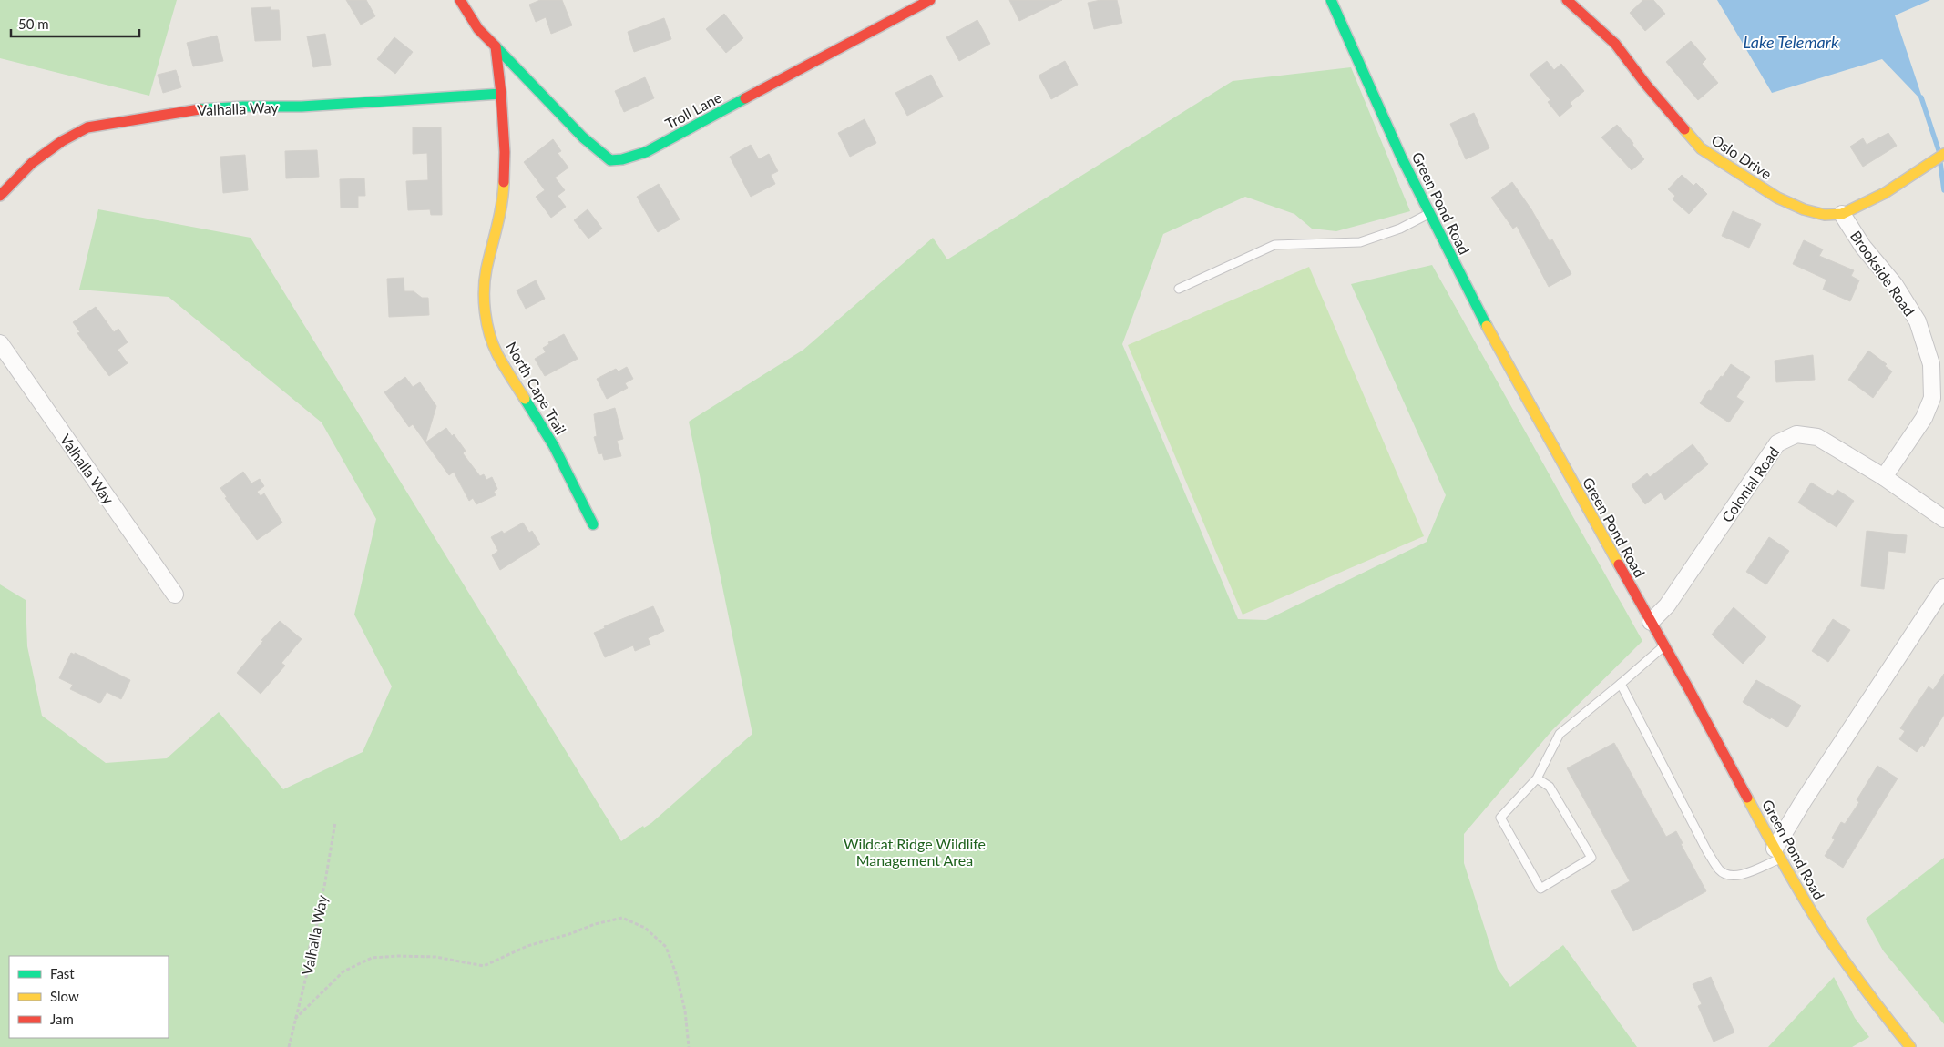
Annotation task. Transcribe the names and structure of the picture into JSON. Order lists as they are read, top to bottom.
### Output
{
  "streets": {
    "street": [
      "Valhalla Way",
      "Troll Lane",
      "Oslo Drive",
      "Green Pond Road",
      "Brookside Road",
      "North Cape Trail",
      "Colonial Road"
    ]
  },
  "crossings": [
    ["Valhalla Way", "North Cape Trail"],
    ["Troll Lane", "North Cape Trail"],
    ["Oslo Drive", "Brookside Road"],
    ["Green Pond Road", "Colonial Road"],
    ["Brookside Road", "Colonial Road"]
  ],
  "water": ["Lake Telemark"],
  "parks": ["Wildcat Ridge Wildlife Management Area"],
  "legend": ["Fast", "Slow", "Jam"],
  "scale_bar": "50 m"
}
